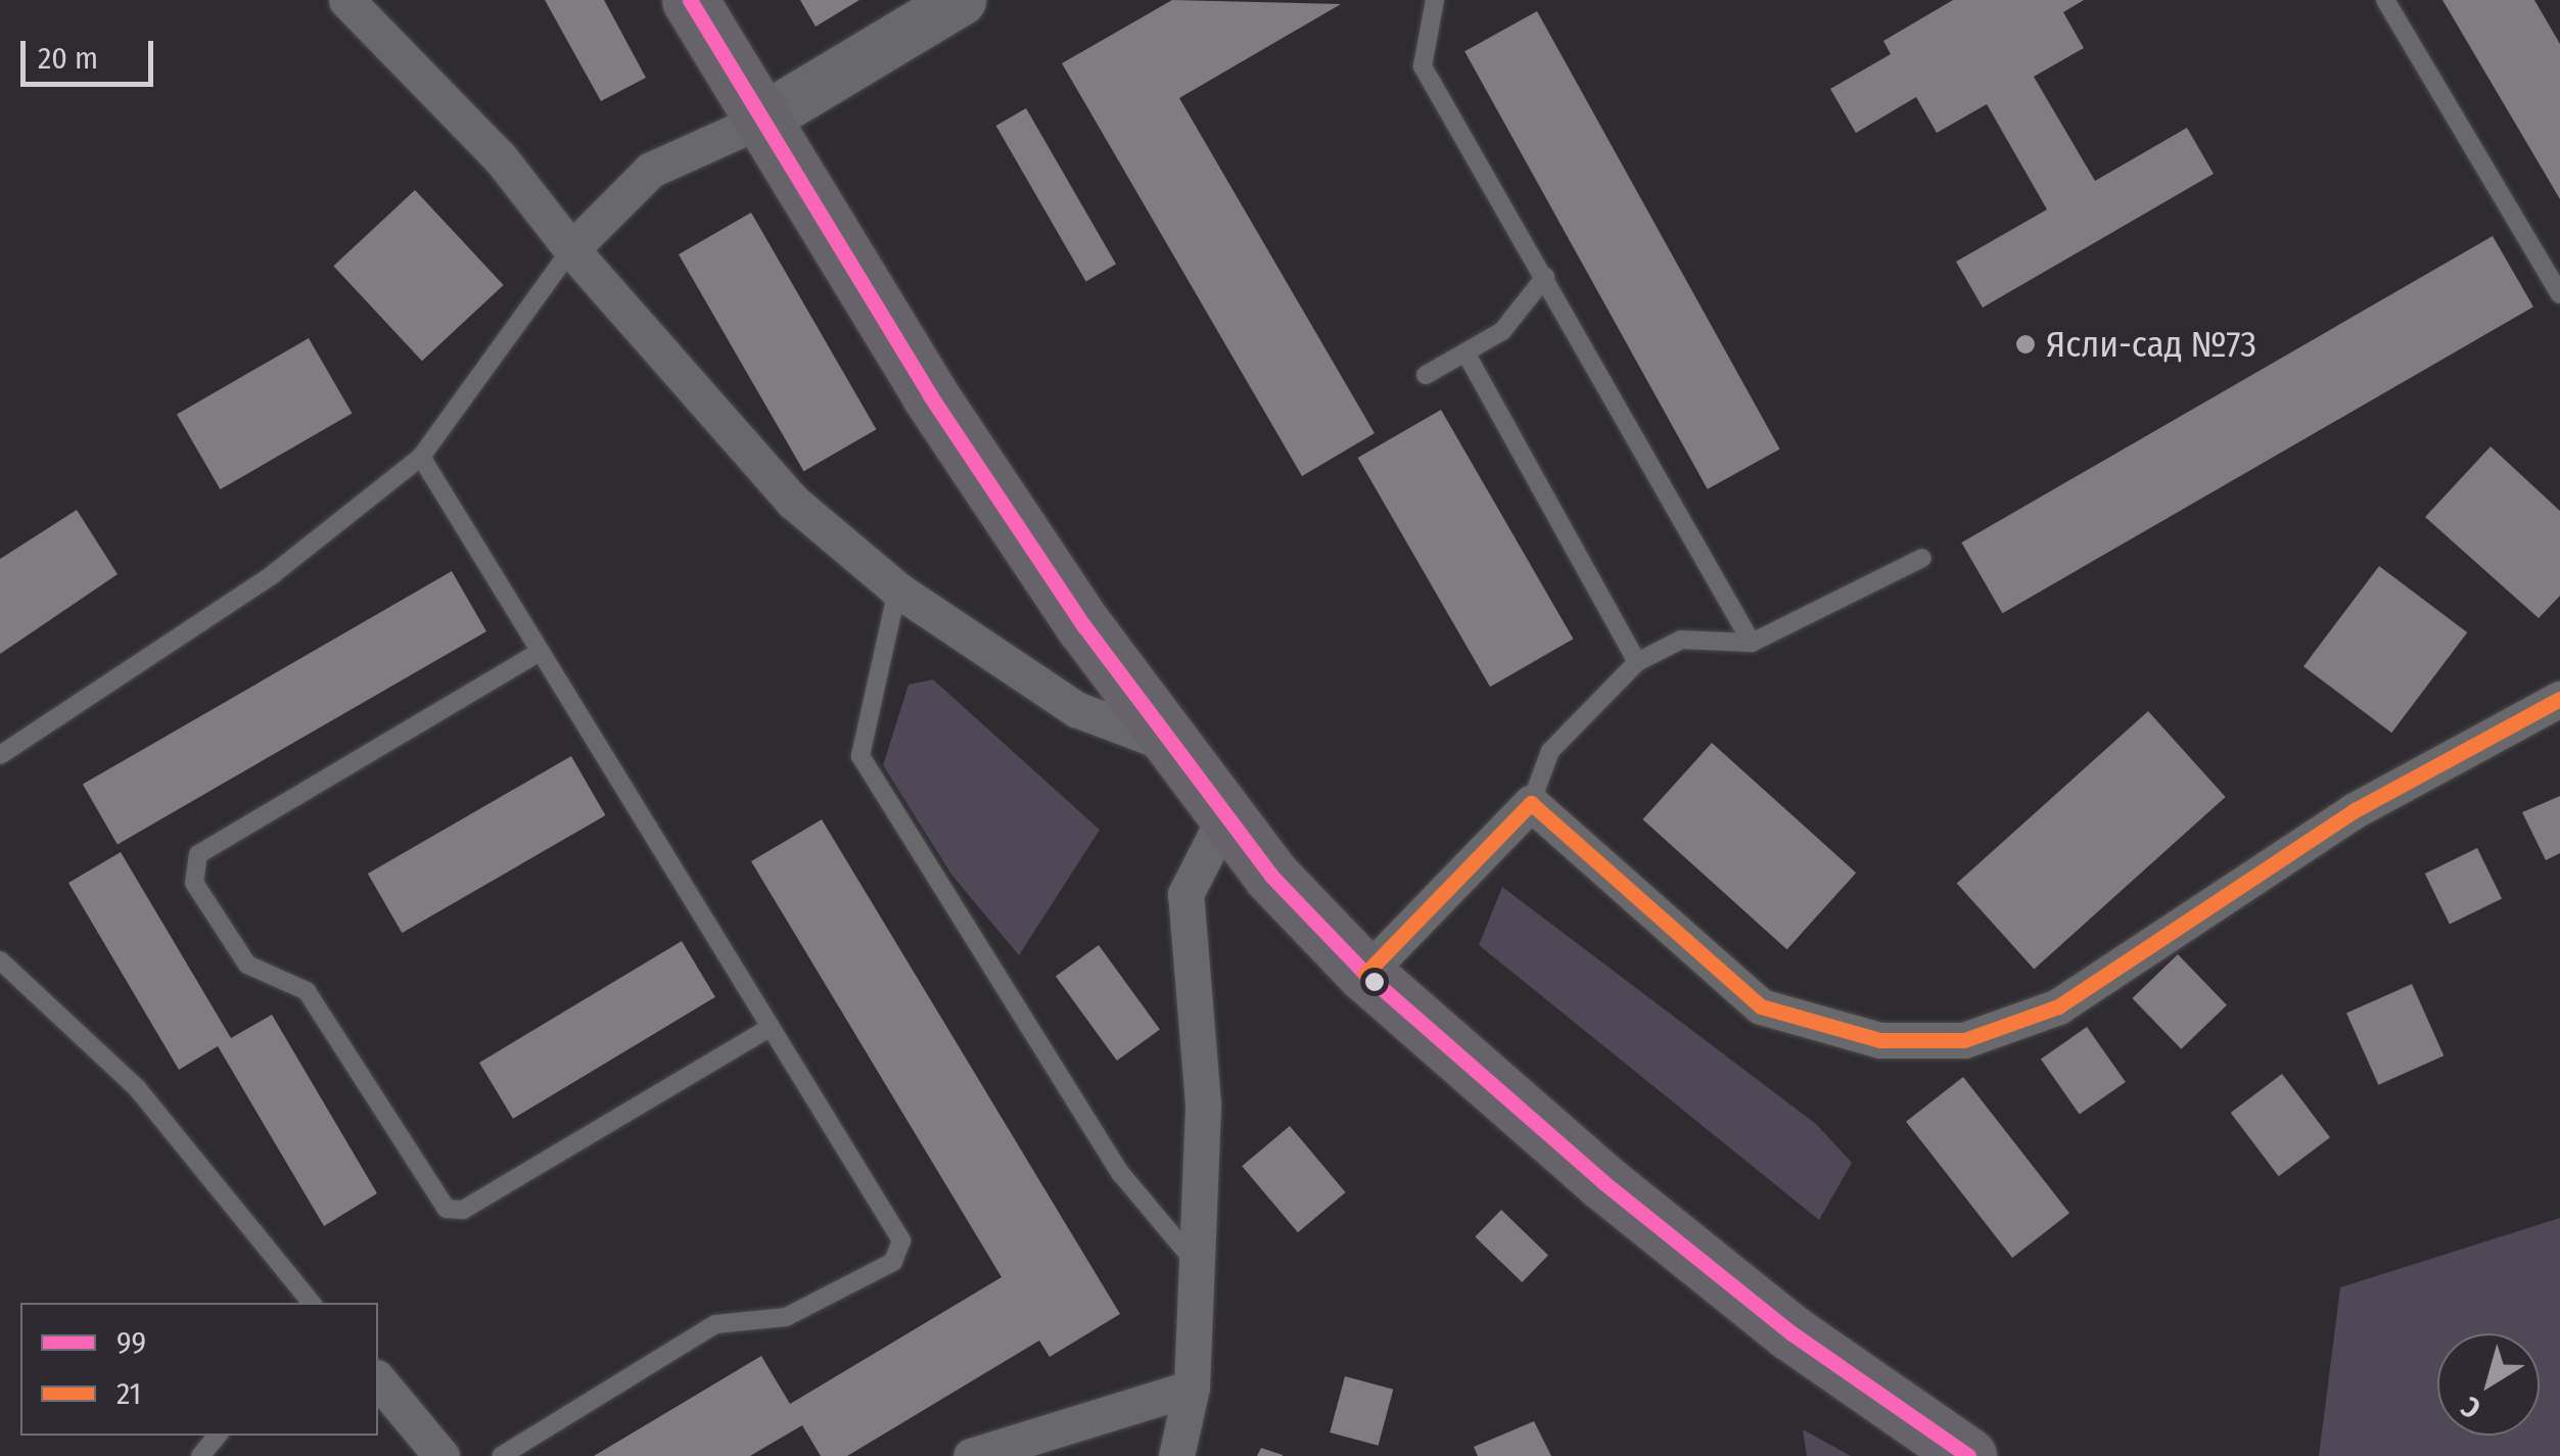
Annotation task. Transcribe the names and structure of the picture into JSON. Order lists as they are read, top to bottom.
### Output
{
  "places": ["Ясли-сад №73"],
  "lines": ["transit line 99", "transit line 21"],
  "legend": ["99", "21"],
  "scale_bar": "20 m",
  "north": "bottom left"
}
